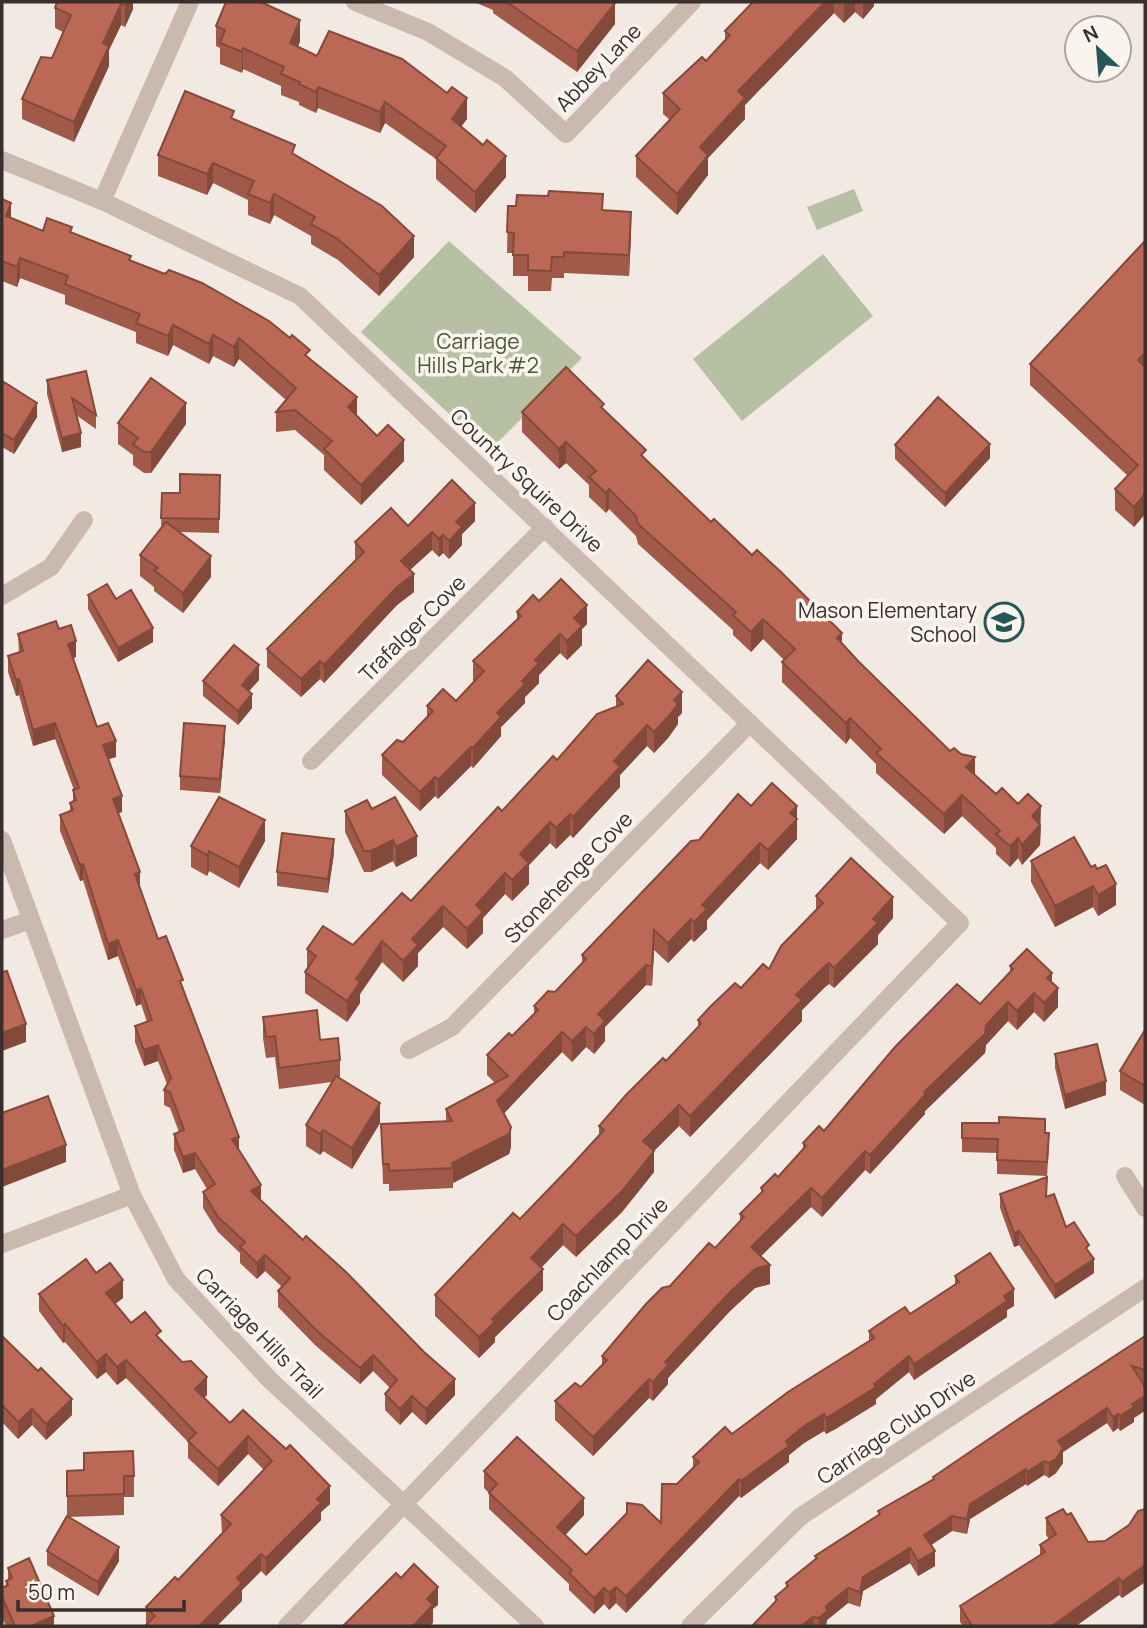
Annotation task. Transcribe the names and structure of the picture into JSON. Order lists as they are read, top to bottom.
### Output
{
  "streets": {
    "street": [
      "Abbey Lane",
      "Country Squire Drive",
      "Trafalger Cove",
      "Stonehenge Cove",
      "Coachlamp Drive",
      "Carriage Hills Trail",
      "Carriage Club Drive"
    ]
  },
  "crossings": [
    ["Country Squire Drive", "Trafalger Cove"],
    ["Country Squire Drive", "Stonehenge Cove"],
    ["Country Squire Drive", "Coachlamp Drive"],
    ["Coachlamp Drive", "Carriage Hills Trail"]
  ],
  "parks": ["Carriage Hills Park #2"],
  "places": {
    "school or university": ["Mason Elementary School"]
  },
  "scale_bar": "50 m",
  "north": "top left"
}
